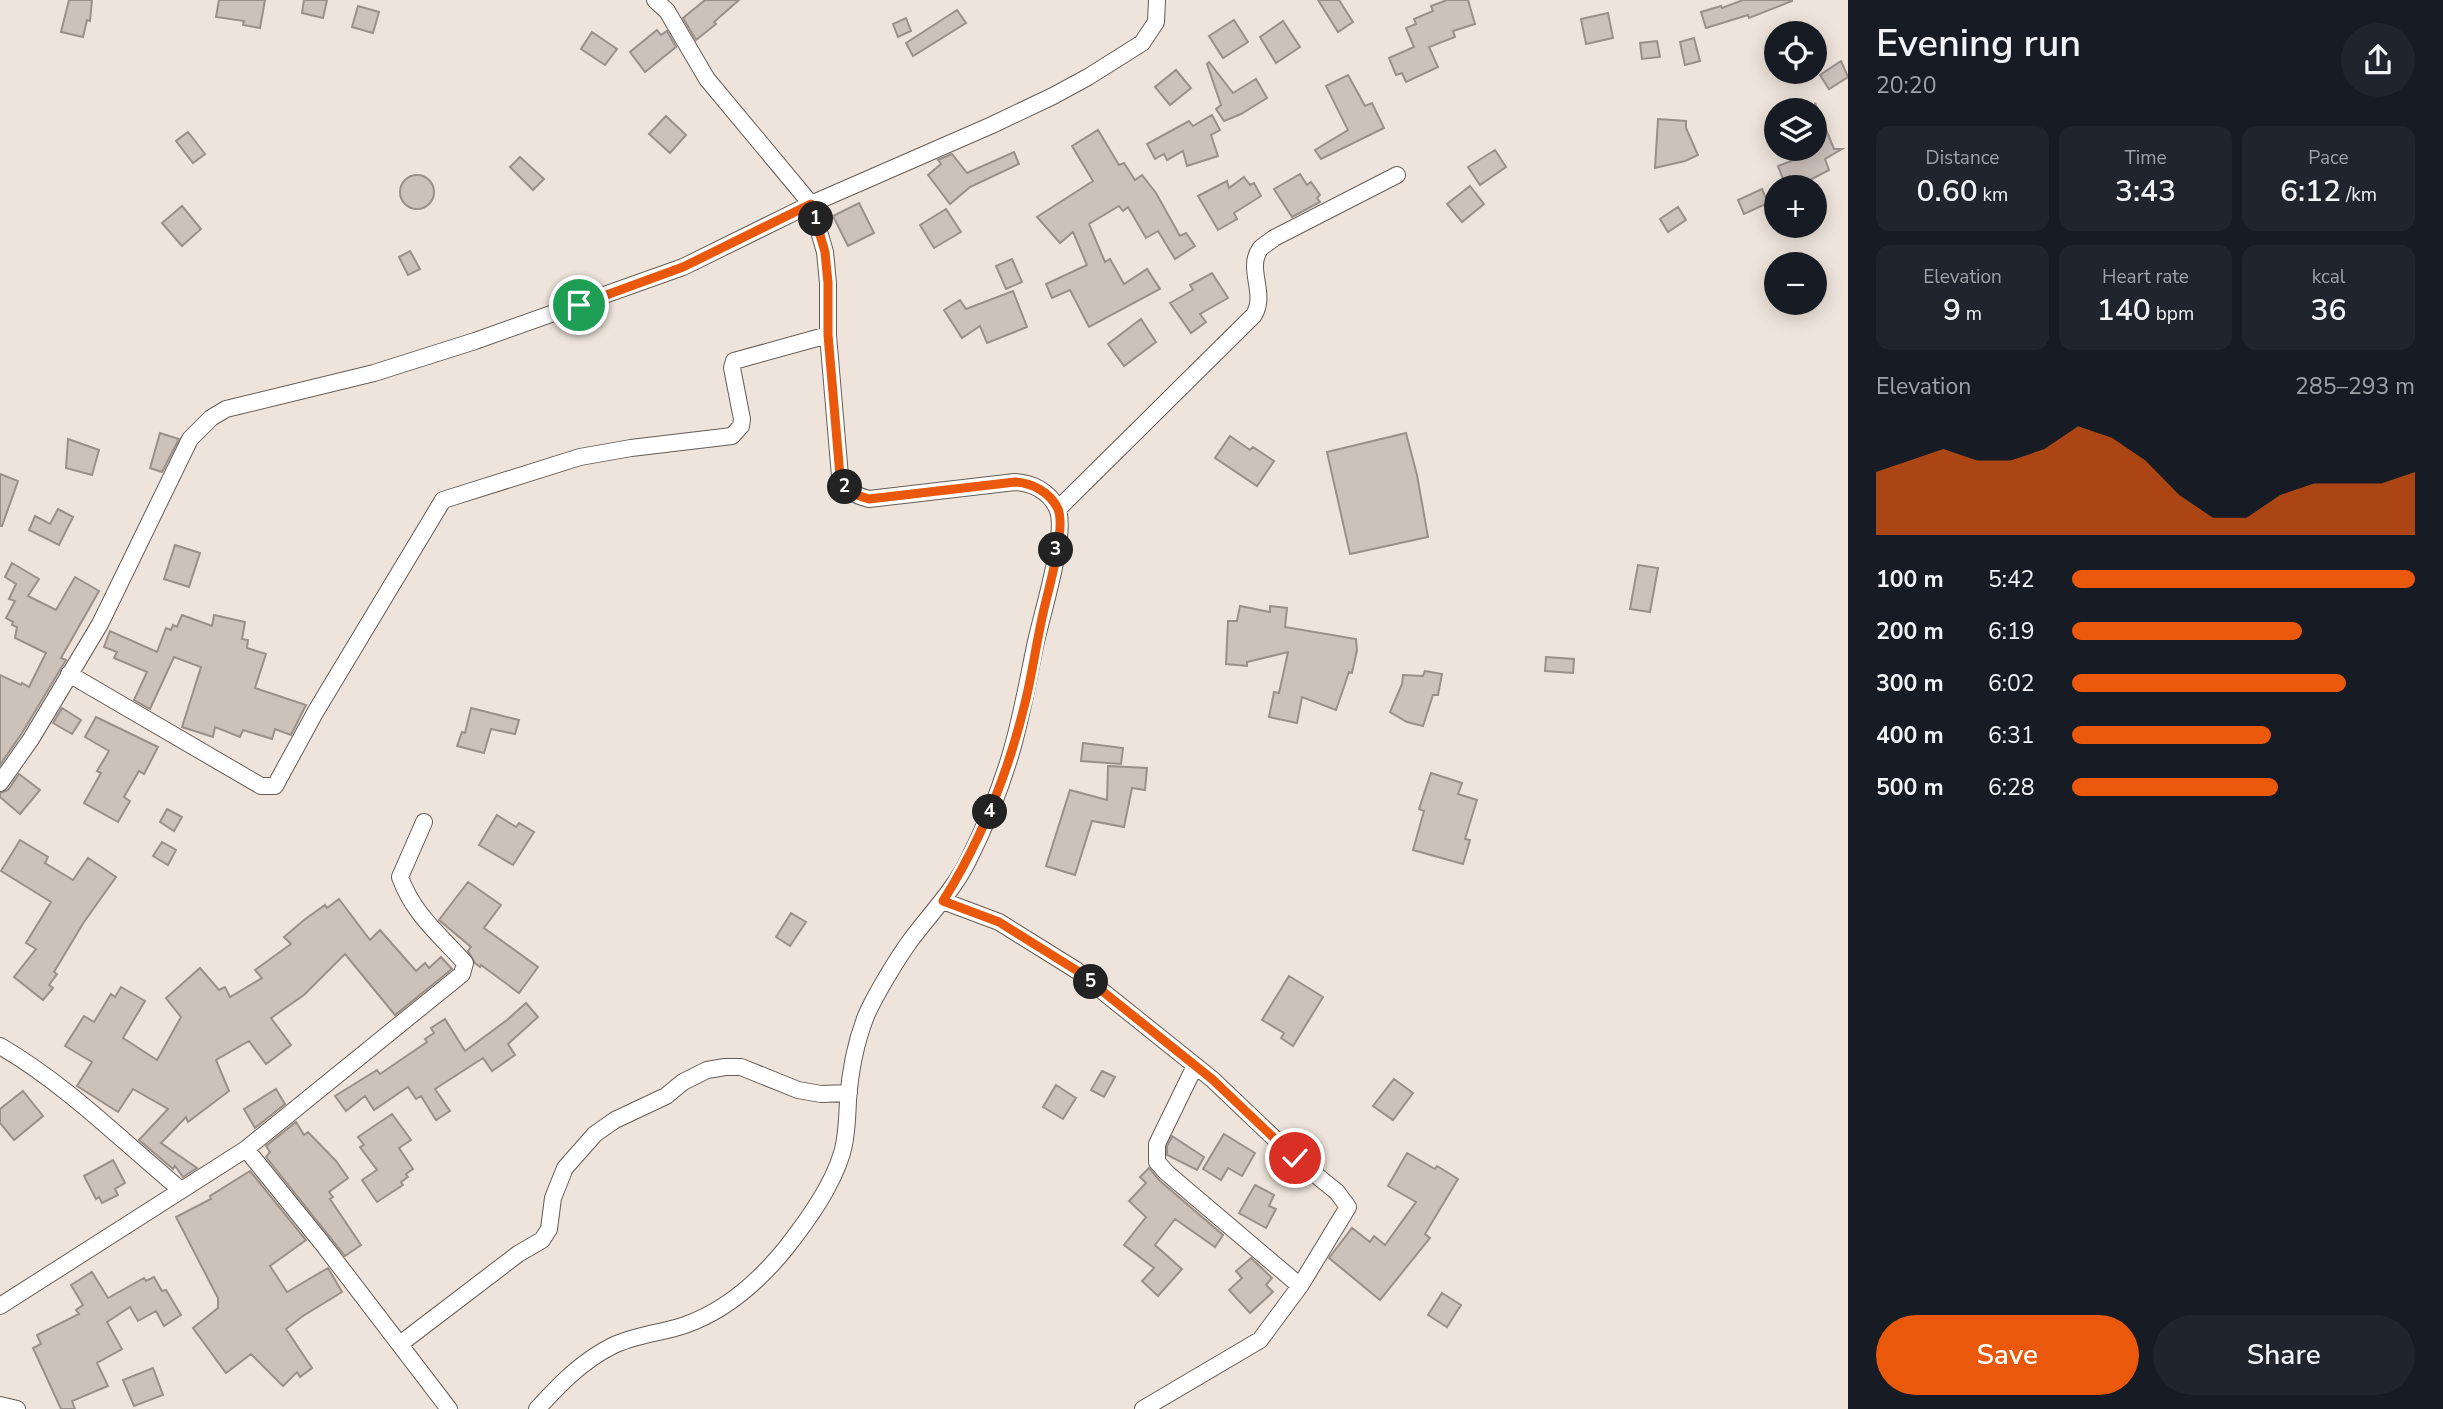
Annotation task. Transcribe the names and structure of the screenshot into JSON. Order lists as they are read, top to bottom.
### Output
{
  "page": {
    "heading": ["Evening run", "20:20"],
    "map_buttons": ["+", "−"],
    "stats": [
      ["Distance", "0.60 km"],
      ["Time", "3:43"],
      ["Pace", "6:12 /km"],
      ["Elevation", "9 m"],
      ["Heart rate", "140 bpm"],
      ["kcal", "36"]
    ],
    "pins": [
      "1",
      "2",
      "3",
      "4",
      "5"
    ],
    "chart": ["Elevation", "285–293 m"],
    "list": [
      {
        "name": "100 m",
        "note": "5:42"
      },
      {
        "name": "200 m",
        "note": "6:19"
      },
      {
        "name": "300 m",
        "note": "6:02"
      },
      {
        "name": "400 m",
        "note": "6:31"
      },
      {
        "name": "500 m",
        "note": "6:28"
      }
    ],
    "buttons": ["Save", "Share"]
  }
}
